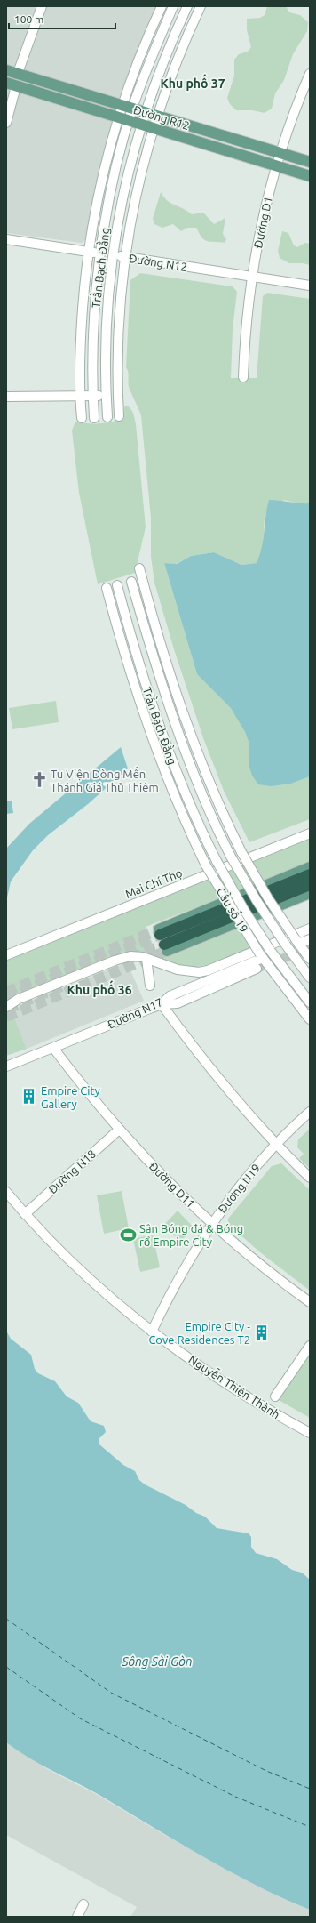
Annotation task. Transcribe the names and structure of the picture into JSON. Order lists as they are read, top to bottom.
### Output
{
  "streets": {
    "main road": ["Đường R12"],
    "street": [
      "Đường D1",
      "Đường N12",
      "Trần Bạch Đằng",
      "Mai Chí Thọ",
      "Cầu số 19",
      "Đường N17",
      "Đường N18",
      "Đường D11",
      "Đường N19",
      "Nguyễn Thiện Thành"
    ]
  },
  "crossings": [
    ["Đường R12", "Đường D1"],
    ["Đường R12", "Trần Bạch Đằng"],
    ["Đường D1", "Đường N12"],
    ["Đường N12", "Trần Bạch Đằng"],
    ["Trần Bạch Đằng", "Cầu số 19"],
    ["Cầu số 19", "Đường N17"],
    ["Đường N17", "Đường D11"],
    ["Đường N18", "Đường D11"],
    ["Đường N18", "Nguyễn Thiện Thành"],
    ["Đường D11", "Đường N19"],
    ["Đường N19", "Nguyễn Thiện Thành"]
  ],
  "districts": ["Khu phố 37", "Khu phố 36"],
  "water": ["Sông Sài Gòn"],
  "places": {
    "church": ["Tu Viện Dòng Mến Thánh Giá Thủ Thiêm"],
    "building": ["Empire City Gallery", "Empire City - Cove Residences T2"],
    "sports": ["Sân Bóng đá & Bóng rổ Empire City"]
  },
  "scale_bar": "100 m"
}
